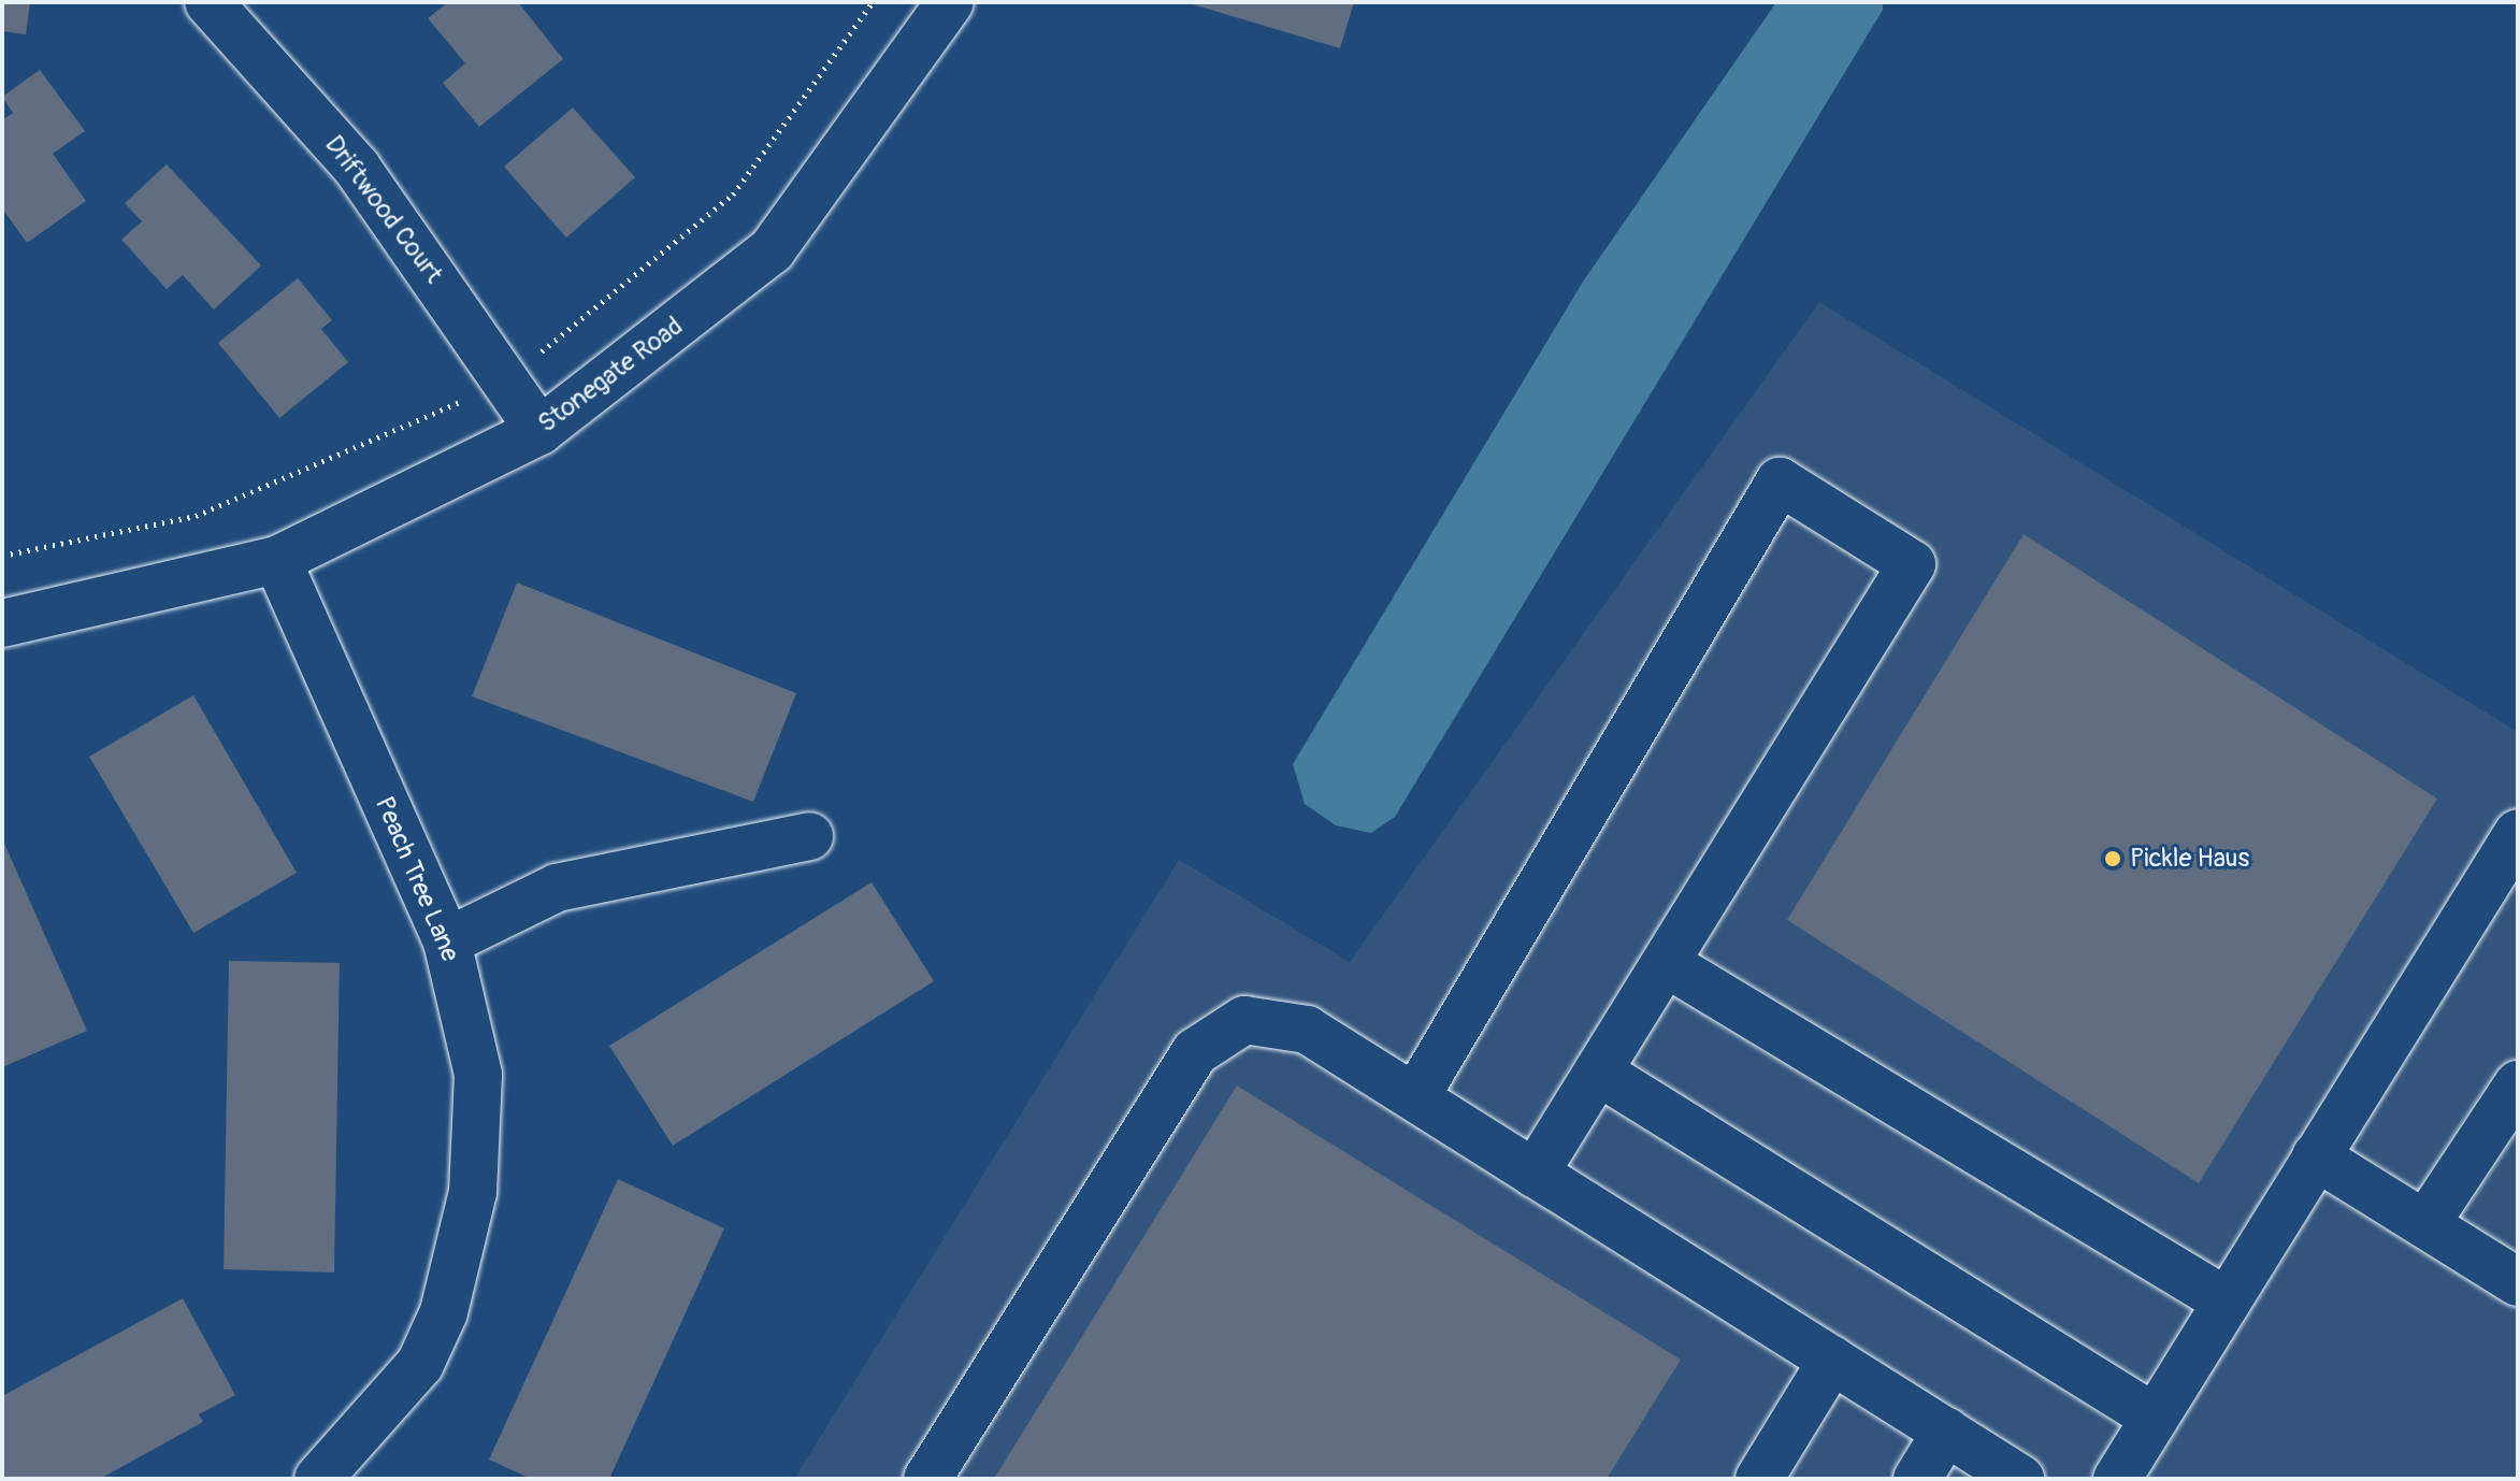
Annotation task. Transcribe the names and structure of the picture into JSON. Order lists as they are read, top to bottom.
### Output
{
  "streets": {
    "street": ["Driftwood Court", "Stonegate Road", "Peach Tree Lane"]
  },
  "crossings": [
    ["Driftwood Court", "Stonegate Road"],
    ["Stonegate Road", "Peach Tree Lane"]
  ],
  "places": ["Pickle Haus"]
}
